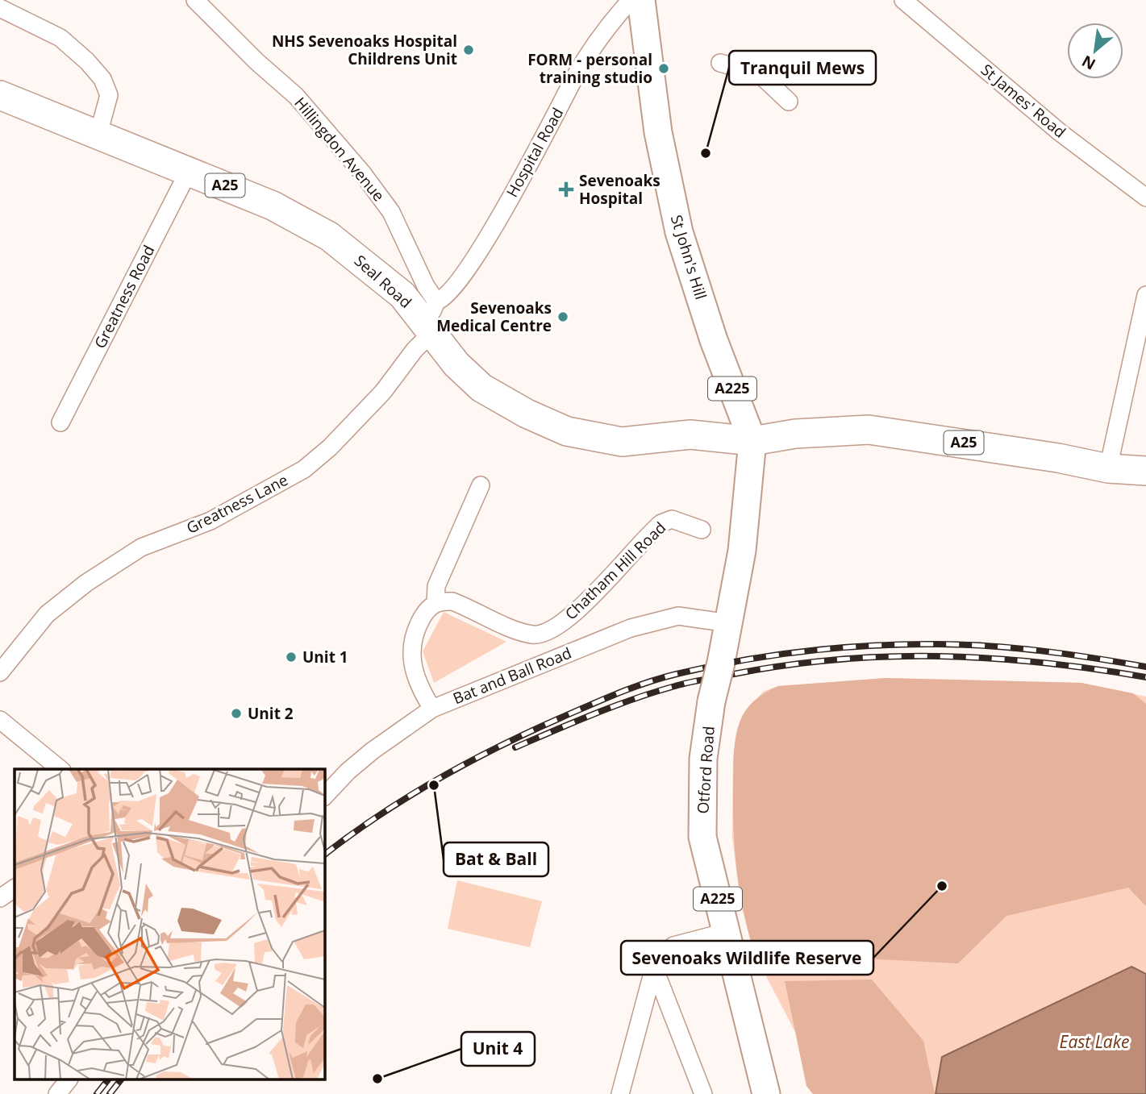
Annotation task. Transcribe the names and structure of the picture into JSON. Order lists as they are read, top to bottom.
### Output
{
  "streets": {
    "highway": ["A25", "Seal Road"],
    "main road": ["St John's Hill", "A225", "Otford Road"],
    "street": [
      "St James' Road",
      "Hillingdon Avenue",
      "Hospital Road",
      "Greatness Road",
      "Greatness Lane",
      "Chatham Hill Road",
      "Bat and Ball Road"
    ]
  },
  "crossings": [
    ["Hillingdon Avenue", "Hospital Road"],
    ["Hillingdon Avenue", "Seal Road"],
    ["Hillingdon Avenue", "Greatness Lane"],
    ["Hospital Road", "Seal Road"],
    ["Hospital Road", "Greatness Lane"],
    ["A25", "St John's Hill"],
    ["A25", "Seal Road"],
    ["A25", "Otford Road"],
    ["St John's Hill", "Seal Road"],
    ["St John's Hill", "Otford Road"],
    ["Seal Road", "Greatness Road"],
    ["Seal Road", "Greatness Lane"],
    ["Seal Road", "Otford Road"],
    ["Bat and Ball Road", "Otford Road"]
  ],
  "water": ["East Lake"],
  "places": {
    "other": [
      "NHS Sevenoaks Hospital Childrens Unit",
      "FORM - personal training studio",
      "Tranquil Mews",
      "Sevenoaks Medical Centre",
      "Unit 1",
      "Unit 2",
      "Bat & Ball",
      "Sevenoaks Wildlife Reserve",
      "Unit 4"
    ],
    "health": ["Sevenoaks Hospital"]
  },
  "north": "bottom left"
}
